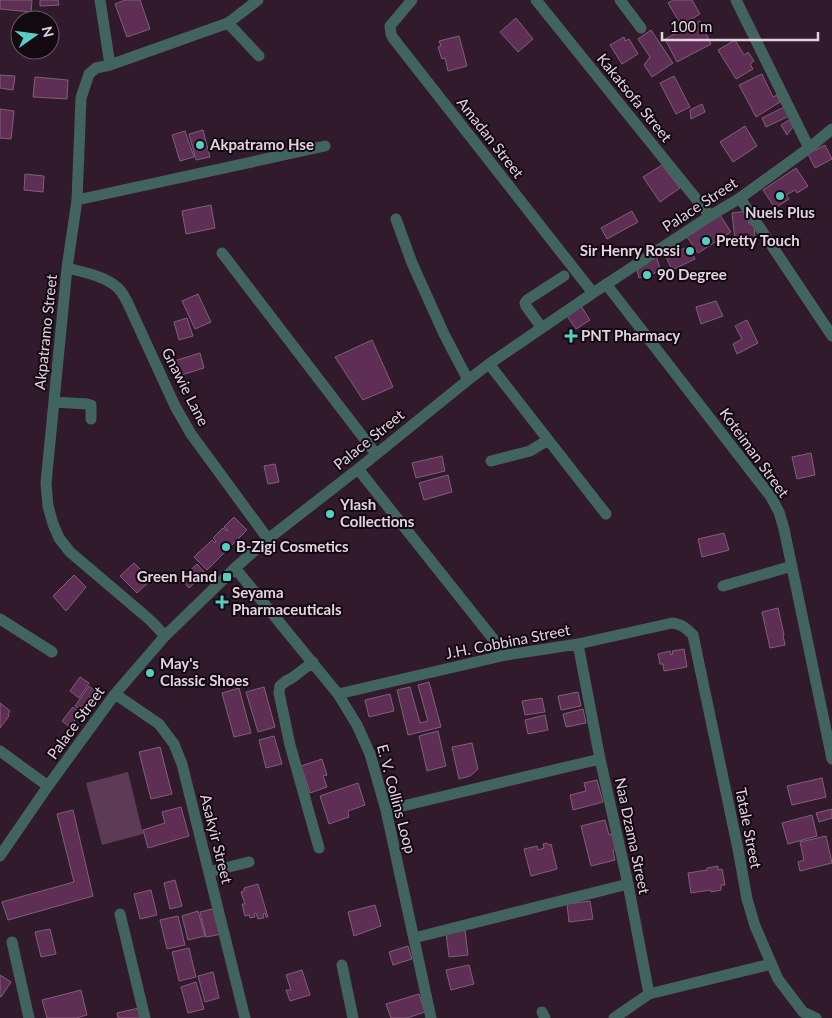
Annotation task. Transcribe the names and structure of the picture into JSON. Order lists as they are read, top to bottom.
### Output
{
  "streets": {
    "street": [
      "Kakatsofa Street",
      "Amadan Street",
      "Palace Street",
      "Akpatramo Street",
      "Gnawie Lane",
      "Koteiman Street",
      "J.H. Cobbina Street",
      "E. V. Collins Loop",
      "Tatale Street",
      "Naa Dzama Street",
      "Asakyir Street"
    ]
  },
  "crossings": [
    ["Kakatsofa Street", "Palace Street"],
    ["Amadan Street", "Palace Street"],
    ["Palace Street", "Akpatramo Street"],
    ["Palace Street", "Gnawie Lane"],
    ["Palace Street", "Koteiman Street"],
    ["Palace Street", "E. V. Collins Loop"],
    ["Palace Street", "Asakyir Street"],
    ["Akpatramo Street", "Gnawie Lane"],
    ["J.H. Cobbina Street", "E. V. Collins Loop"],
    ["J.H. Cobbina Street", "Tatale Street"],
    ["J.H. Cobbina Street", "Naa Dzama Street"]
  ],
  "places": {
    "other": [
      "Akpatramo Hse",
      "Nuels Plus",
      "Pretty Touch",
      "Sir Henry Rossi",
      "90 Degree",
      "Ylash Collections",
      "B-Zigi Cosmetics",
      "May's Classic Shoes"
    ],
    "health": ["PNT Pharmacy", "Seyama Pharmaceuticals"],
    "transit": ["Green Hand"]
  },
  "scale_bar": "100 m",
  "north": "right"
}
